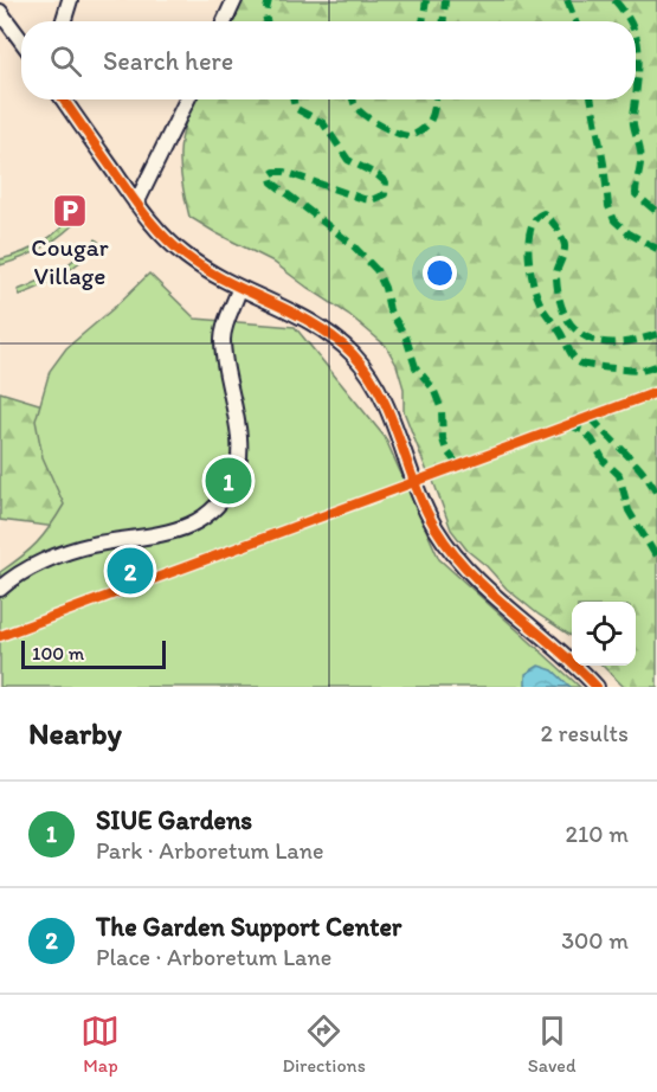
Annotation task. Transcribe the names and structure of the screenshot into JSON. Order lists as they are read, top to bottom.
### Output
{
  "places": {
    "parking": ["Cougar Village"]
  },
  "scale_bar": "100 m",
  "page": {
    "search": "Search here",
    "pins": ["1", "2"],
    "scale": "100 m",
    "heading": ["Nearby", "2 results"],
    "list": [
      {
        "mark": "1",
        "name": "SIUE Gardens",
        "note": "Park · Arboretum Lane",
        "value": "210 m"
      },
      {
        "mark": "2",
        "name": "The Garden Support Center",
        "note": "Place · Arboretum Lane",
        "value": "300 m"
      }
    ],
    "nav": ["Map", "Directions", "Saved"]
  }
}
